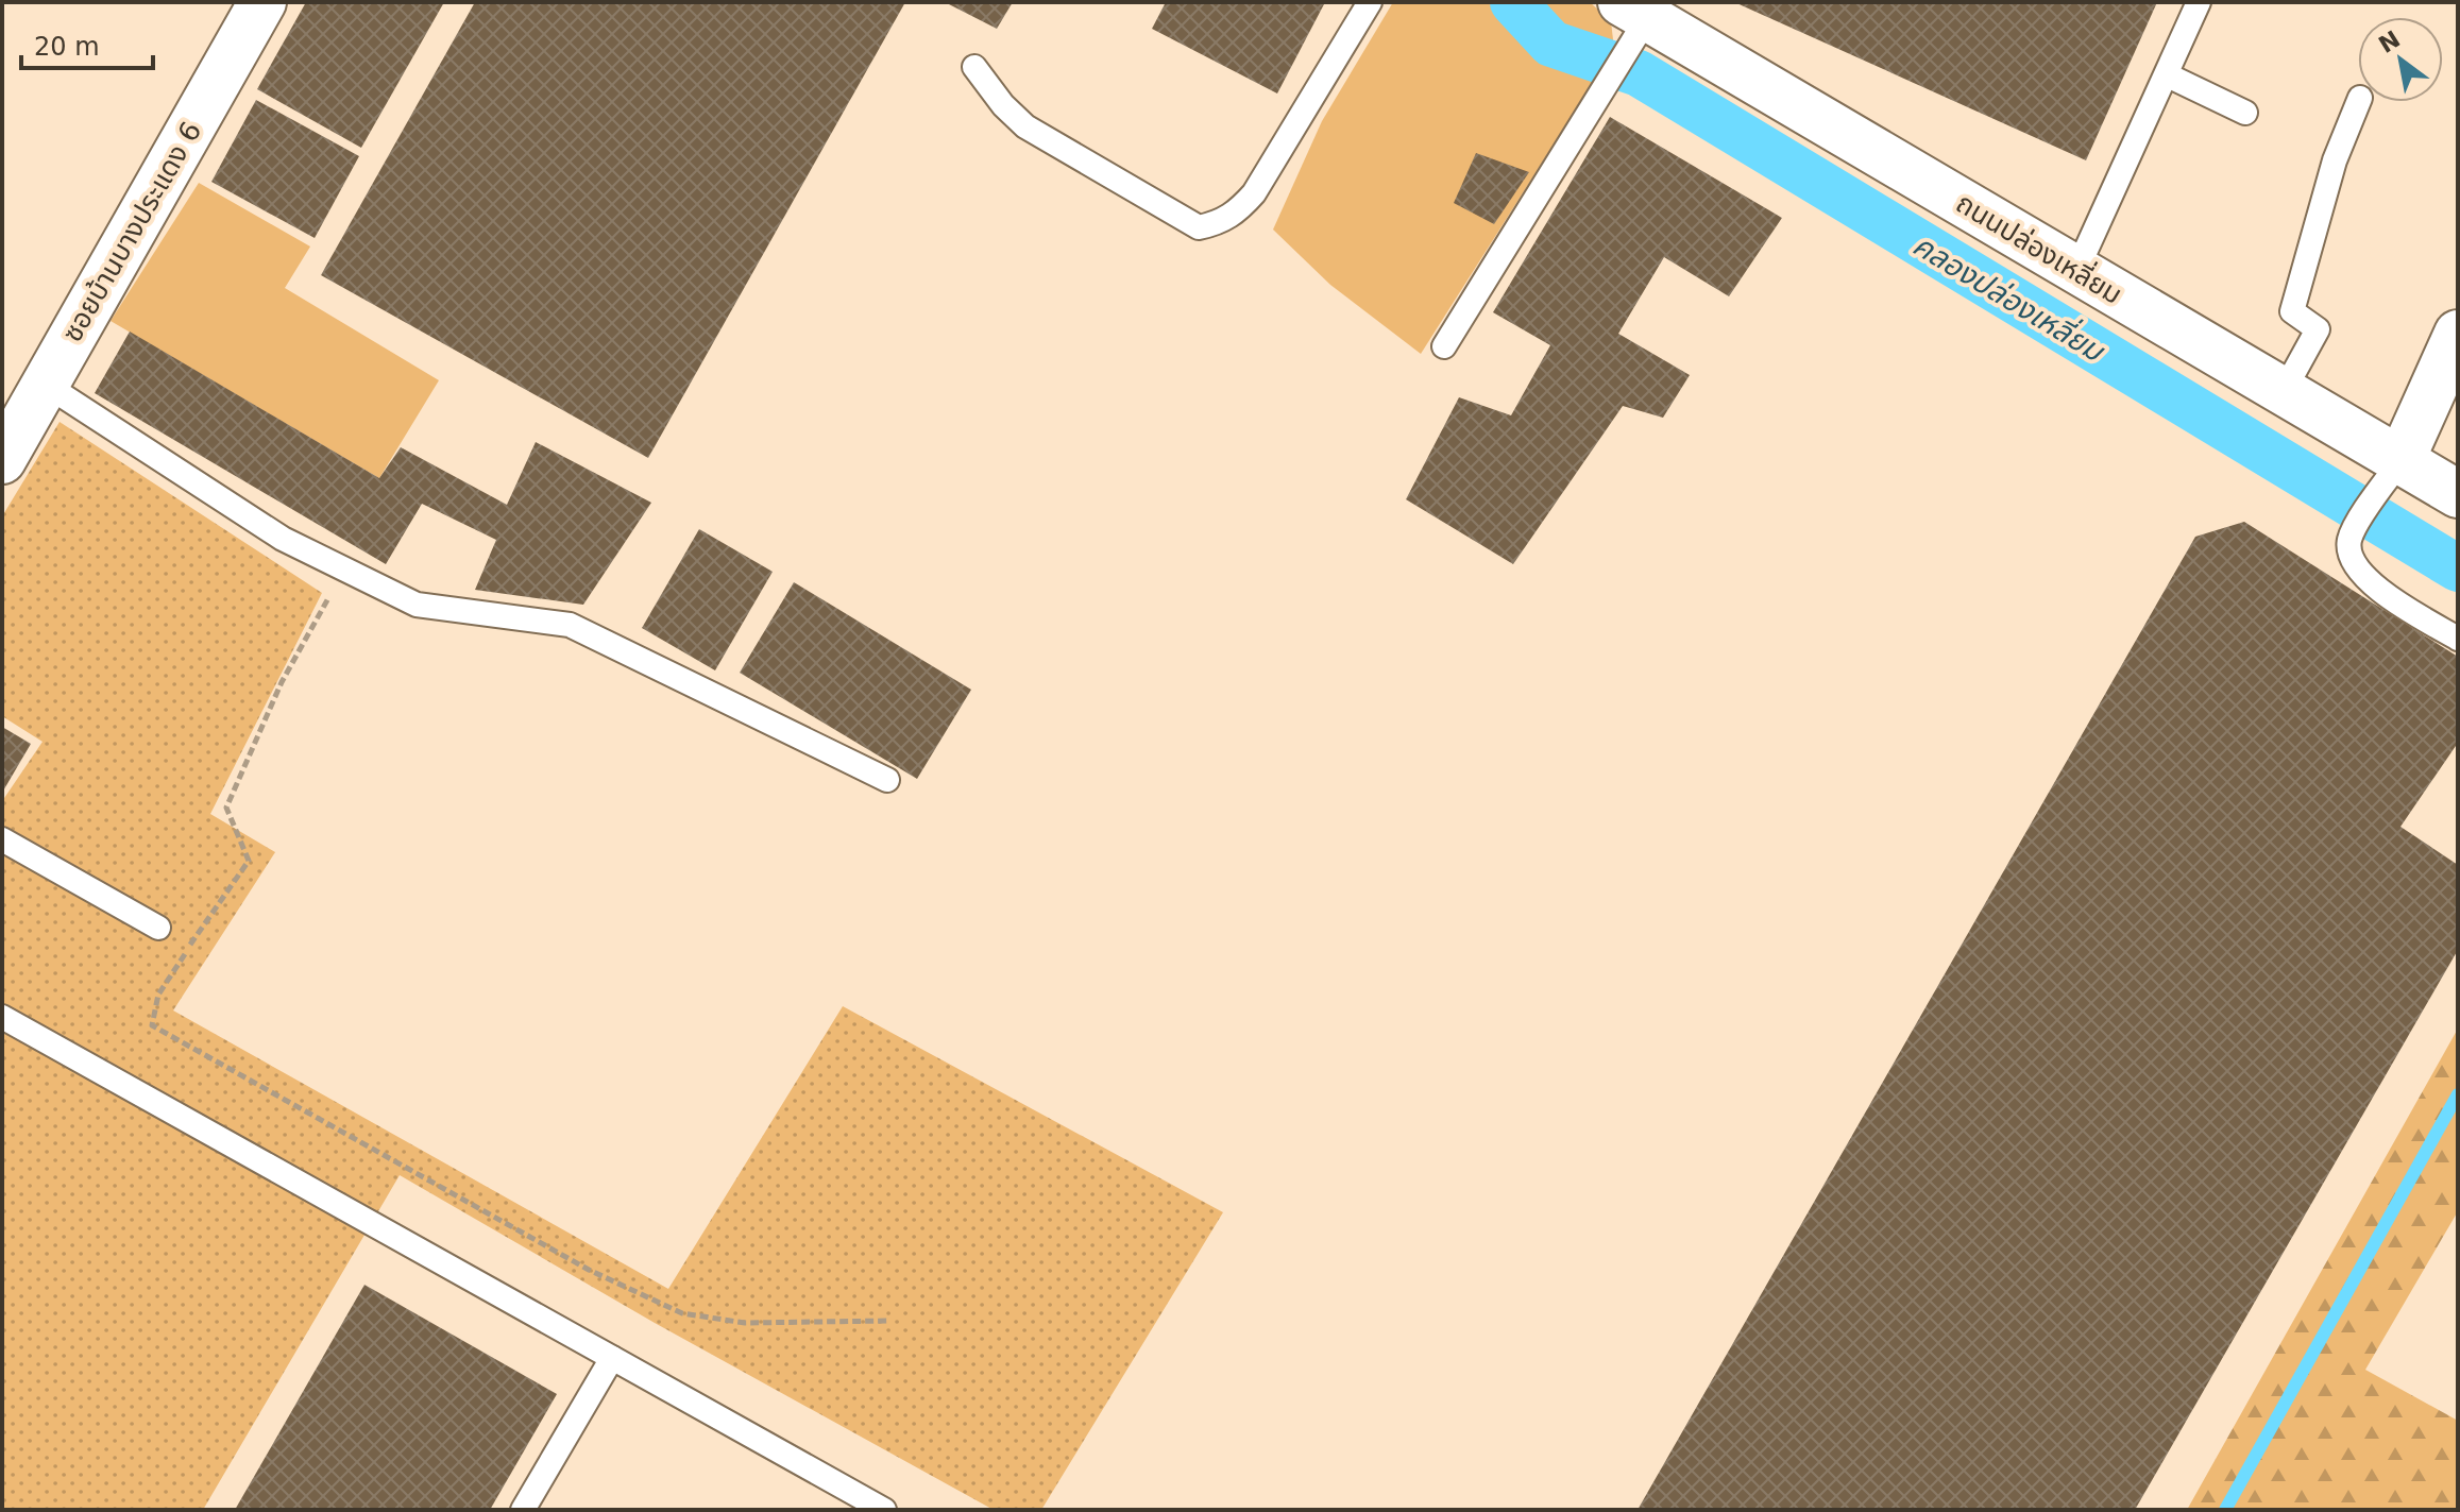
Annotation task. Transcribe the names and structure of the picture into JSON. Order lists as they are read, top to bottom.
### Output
{
  "streets": {
    "street": ["ซอยบ้านบางประแดง 6", "ถนนปล่องเหลี่ยม"]
  },
  "water": ["คลองปล่องเหลี่ยม"],
  "scale_bar": "20 m",
  "north": "top left"
}
